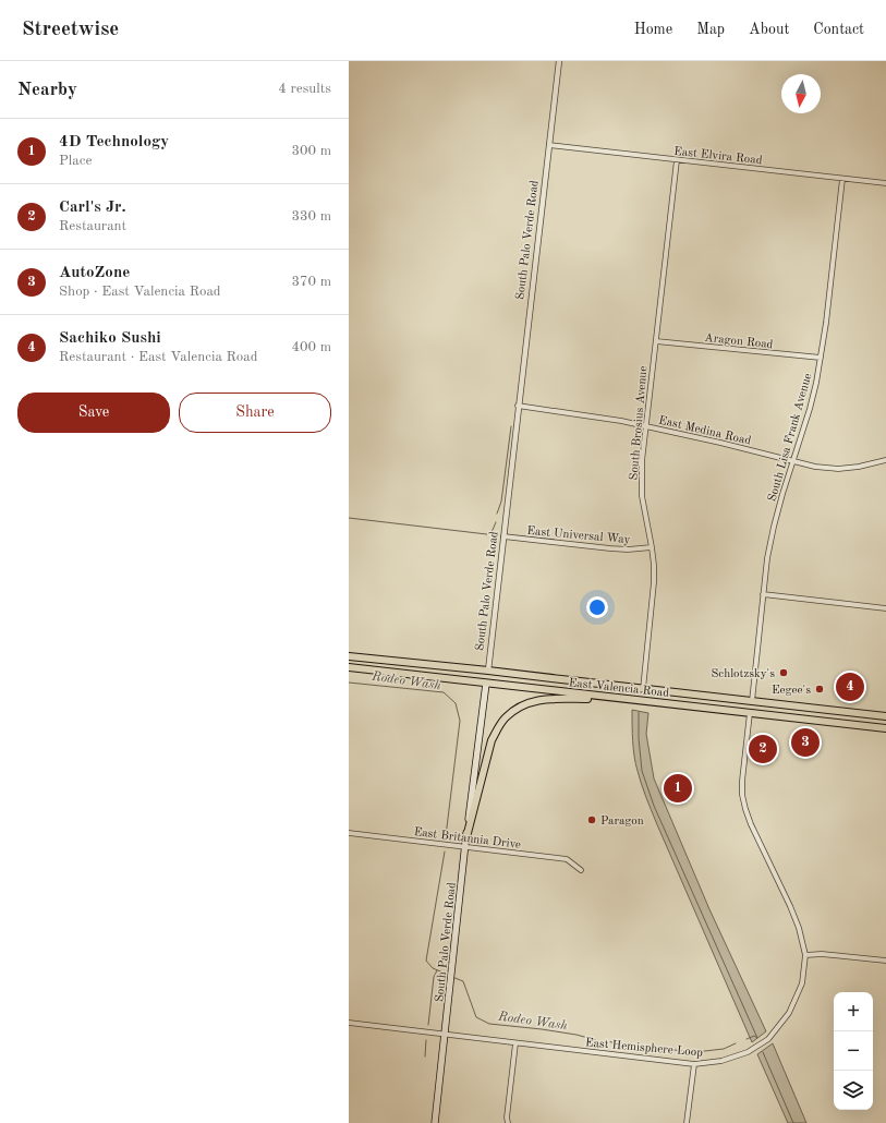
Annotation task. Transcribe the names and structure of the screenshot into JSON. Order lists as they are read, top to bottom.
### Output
{
  "streets": {
    "main road": ["South Palo Verde Road", "East Valencia Road"],
    "street": [
      "East Elvira Road",
      "Aragon Road",
      "South Brosius Avenue",
      "East Medina Road",
      "South Lisa Frank Avenue",
      "East Universal Way",
      "East Britannia Drive",
      "East Hemisphere Loop"
    ]
  },
  "crossings": [
    ["East Elvira Road", "South Palo Verde Road"],
    ["East Elvira Road", "South Brosius Avenue"],
    ["East Elvira Road", "South Lisa Frank Avenue"],
    ["South Palo Verde Road", "East Medina Road"],
    ["South Palo Verde Road", "East Universal Way"],
    ["South Palo Verde Road", "East Valencia Road"],
    ["South Palo Verde Road", "East Britannia Drive"],
    ["South Palo Verde Road", "East Hemisphere Loop"],
    ["Aragon Road", "South Brosius Avenue"],
    ["Aragon Road", "South Lisa Frank Avenue"],
    ["South Brosius Avenue", "East Medina Road"],
    ["South Brosius Avenue", "East Universal Way"],
    ["South Brosius Avenue", "East Valencia Road"],
    ["East Medina Road", "South Lisa Frank Avenue"],
    ["South Lisa Frank Avenue", "East Valencia Road"],
    ["East Valencia Road", "East Hemisphere Loop"]
  ],
  "water": ["Rodeo Wash"],
  "places": ["Schlotzsky's", "Eegee's", "Paragon"],
  "north": "bottom",
  "page": {
    "header": "Streetwise",
    "nav": [
      "Home",
      "Map",
      "About",
      "Contact"
    ],
    "heading": ["Nearby", "4 results"],
    "list": [
      {
        "mark": "1",
        "name": "4D Technology",
        "note": "Place",
        "value": "300 m"
      },
      {
        "mark": "2",
        "name": "Carl's Jr.",
        "note": "Restaurant",
        "value": "330 m"
      },
      {
        "mark": "3",
        "name": "AutoZone",
        "note": "Shop · East Valencia Road",
        "value": "370 m"
      },
      {
        "mark": "4",
        "name": "Sachiko Sushi",
        "note": "Restaurant · East Valencia Road",
        "value": "400 m"
      }
    ],
    "buttons": ["Save", "Share"],
    "pins": [
      "4",
      "3",
      "2",
      "1"
    ],
    "map_buttons": ["+", "−"]
  }
}
